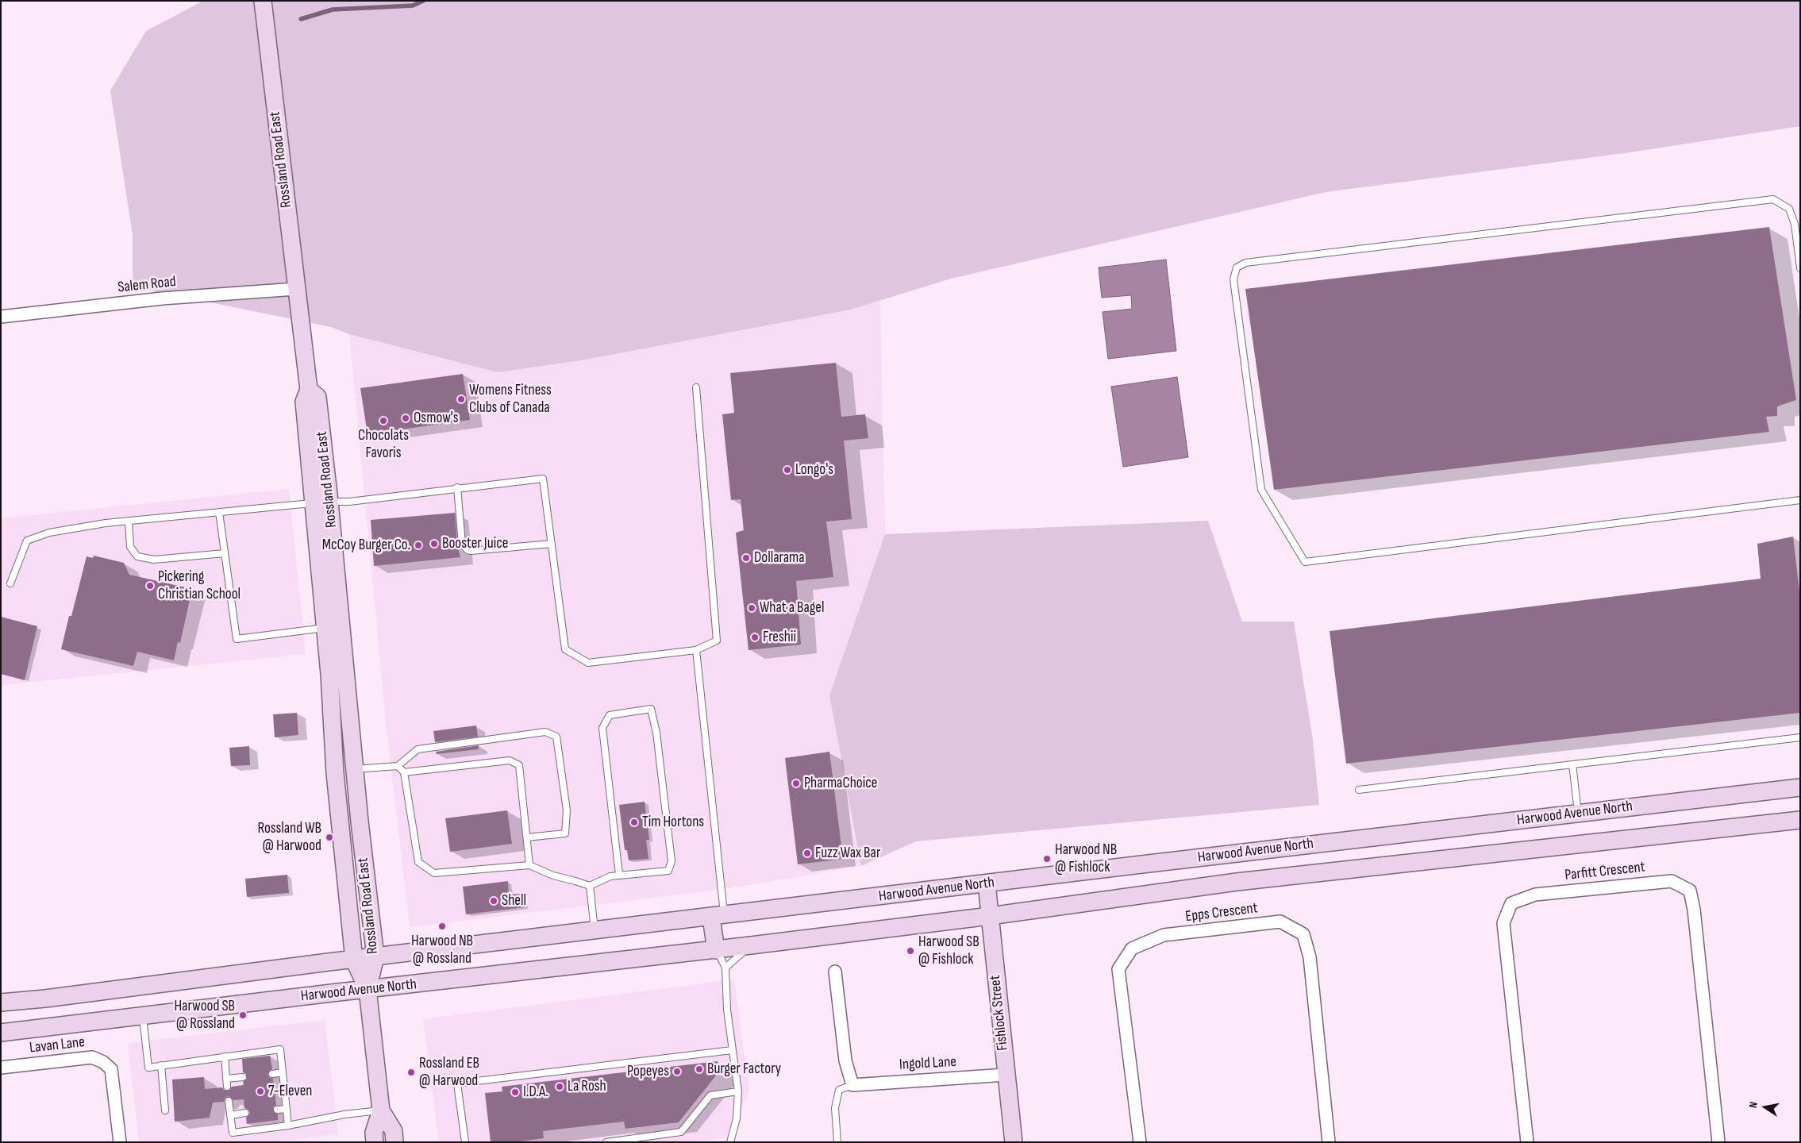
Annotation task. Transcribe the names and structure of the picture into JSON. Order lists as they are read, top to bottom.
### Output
{
  "streets": {
    "main road": ["Rossland Road East", "Harwood Avenue North", "Fishlock Street"],
    "street": [
      "Salem Road",
      "Parfitt Crescent",
      "Epps Crescent",
      "Lavan Lane",
      "Ingold Lane"
    ]
  },
  "crossings": [
    ["Rossland Road East", "Salem Road"],
    ["Rossland Road East", "Harwood Avenue North"],
    ["Harwood Avenue North", "Fishlock Street"],
    ["Fishlock Street", "Ingold Lane"]
  ],
  "places": [
    "Womens Fitness Clubs of Canada",
    "Osmow's",
    "Chocolats Favoris",
    "Longo's",
    "Booster Juice",
    "McCoy Burger Co.",
    "Dollarama",
    "Pickering Christian School",
    "What a Bagel",
    "Freshii",
    "PharmaChoice",
    "Tim Hortons",
    "Rossland WB @ Harwood",
    "Fuzz Wax Bar",
    "Harwood NB @ Fishlock",
    "Shell",
    "Harwood NB @ Rossland",
    "Harwood SB @ Fishlock",
    "Harwood SB @ Rossland",
    "Burger Factory",
    "Popeyes",
    "Rossland EB @ Harwood",
    "La Rosh",
    "7-Eleven",
    "I.D.A."
  ],
  "north": "left"
}
